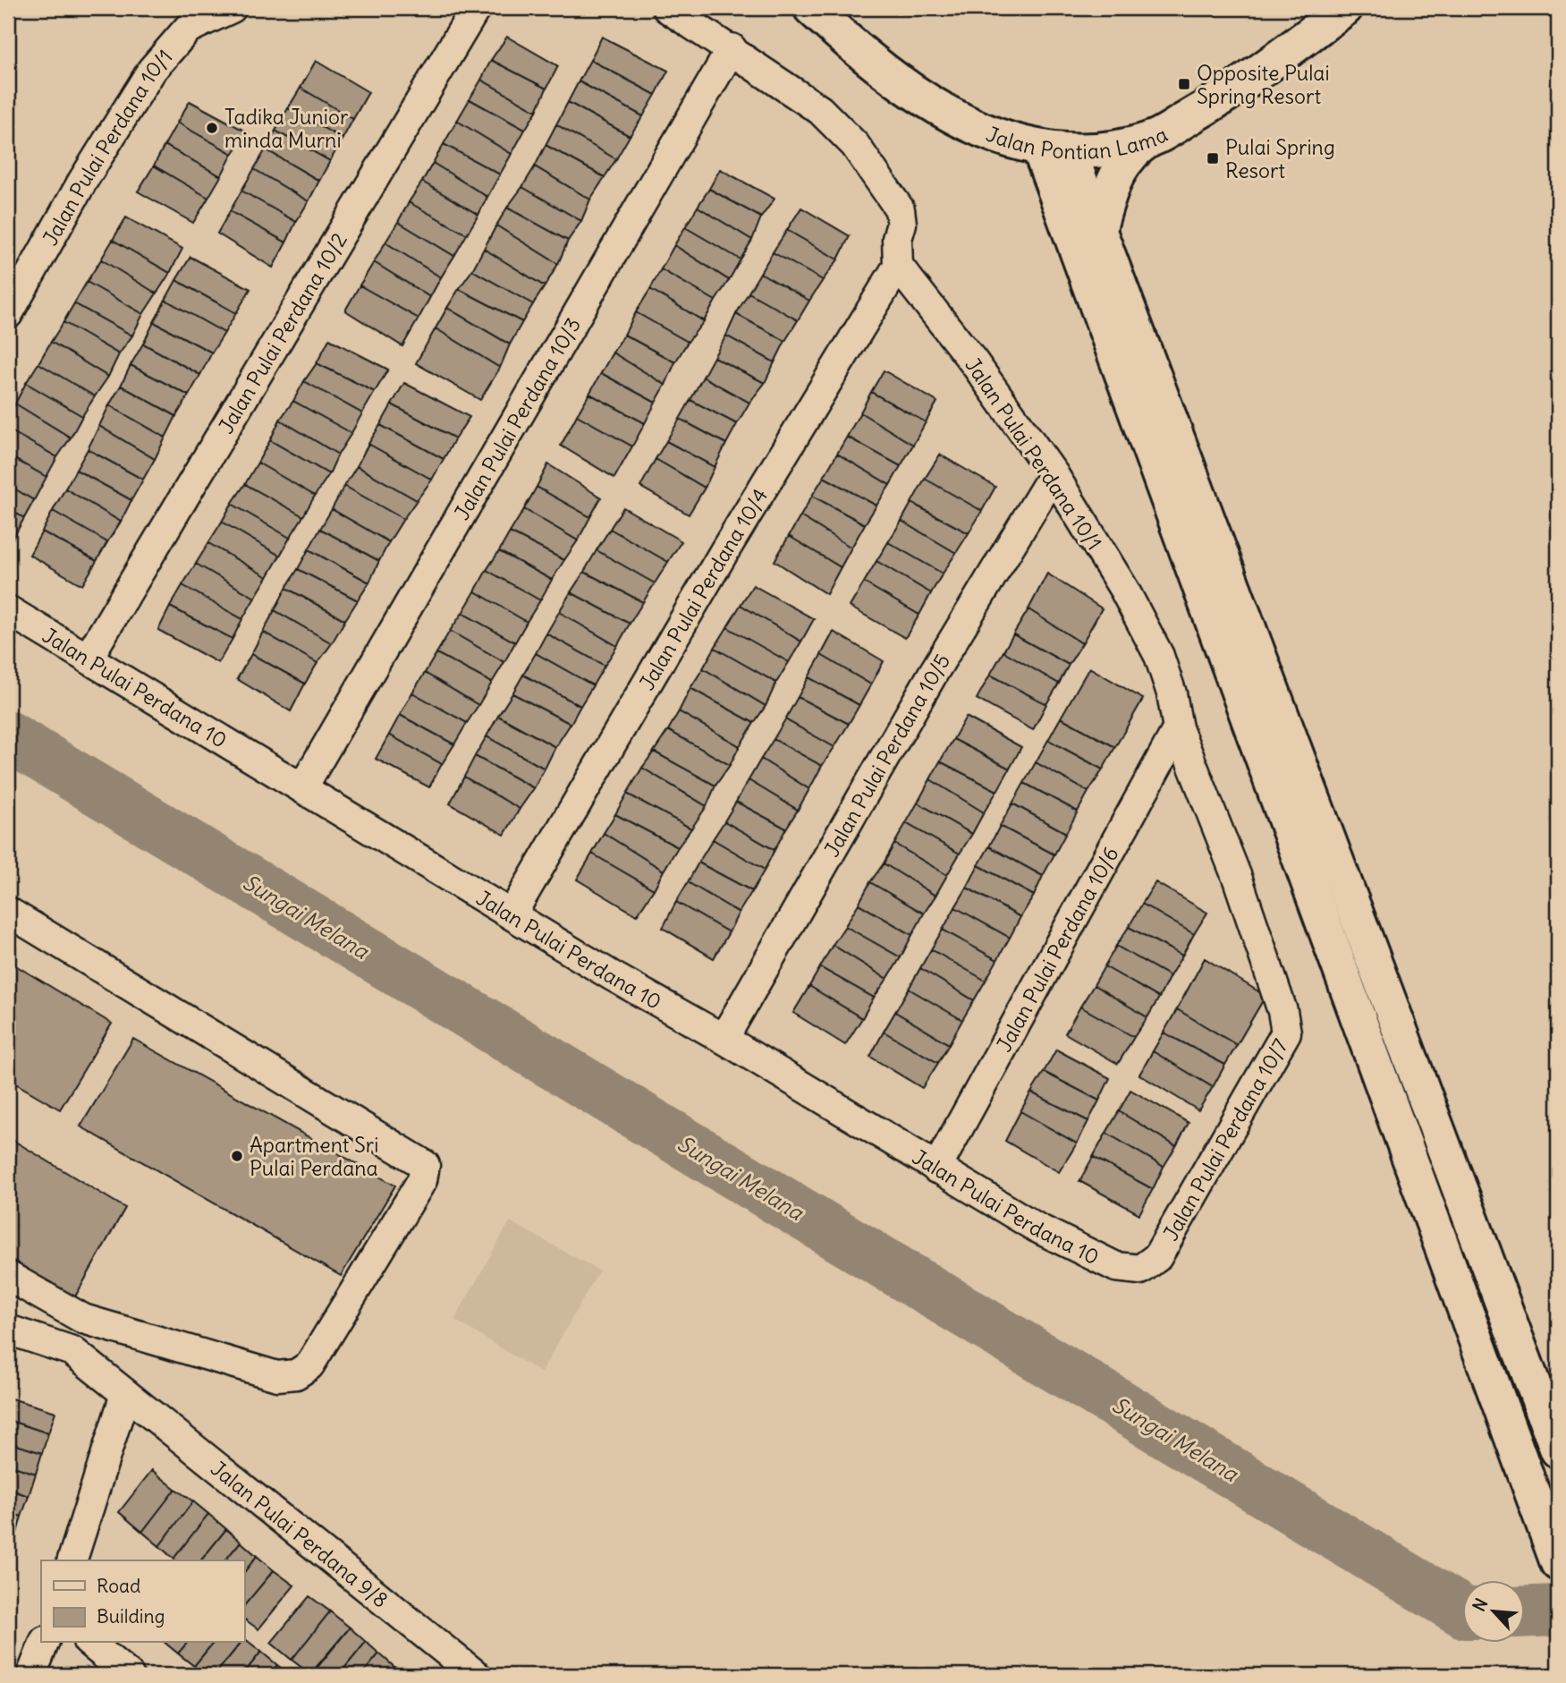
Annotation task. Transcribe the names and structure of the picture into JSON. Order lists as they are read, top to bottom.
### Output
{
  "streets": {
    "street": [
      "Jalan Pontian Lama",
      "Jalan Pulai Perdana 10/1",
      "Jalan Pulai Perdana 10/2",
      "Jalan Pulai Perdana 10/3",
      "Jalan Pulai Perdana 10/4",
      "Jalan Pulai Perdana 10",
      "Jalan Pulai Perdana 10/5",
      "Jalan Pulai Perdana 10/6",
      "Jalan Pulai Perdana 10/7",
      "Jalan Pulai Perdana 9/8"
    ]
  },
  "crossings": [
    ["Jalan Pulai Perdana 10/1", "Jalan Pulai Perdana 10/4"],
    ["Jalan Pulai Perdana 10/1", "Jalan Pulai Perdana 10/5"],
    ["Jalan Pulai Perdana 10/1", "Jalan Pulai Perdana 10/6"],
    ["Jalan Pulai Perdana 10/1", "Jalan Pulai Perdana 10/7"],
    ["Jalan Pulai Perdana 10/2", "Jalan Pulai Perdana 10"],
    ["Jalan Pulai Perdana 10/3", "Jalan Pulai Perdana 10"],
    ["Jalan Pulai Perdana 10/4", "Jalan Pulai Perdana 10"],
    ["Jalan Pulai Perdana 10", "Jalan Pulai Perdana 10/5"],
    ["Jalan Pulai Perdana 10", "Jalan Pulai Perdana 10/6"],
    ["Jalan Pulai Perdana 10", "Jalan Pulai Perdana 10/7"]
  ],
  "water": ["Sungai Melana"],
  "places": {
    "transit": ["Opposite Pulai Spring Resort", "Pulai Spring Resort"],
    "other": ["Tadika Junior minda Murni", "Apartment Sri Pulai Perdana"]
  },
  "legend": ["Road", "Building"],
  "north": "top left"
}
